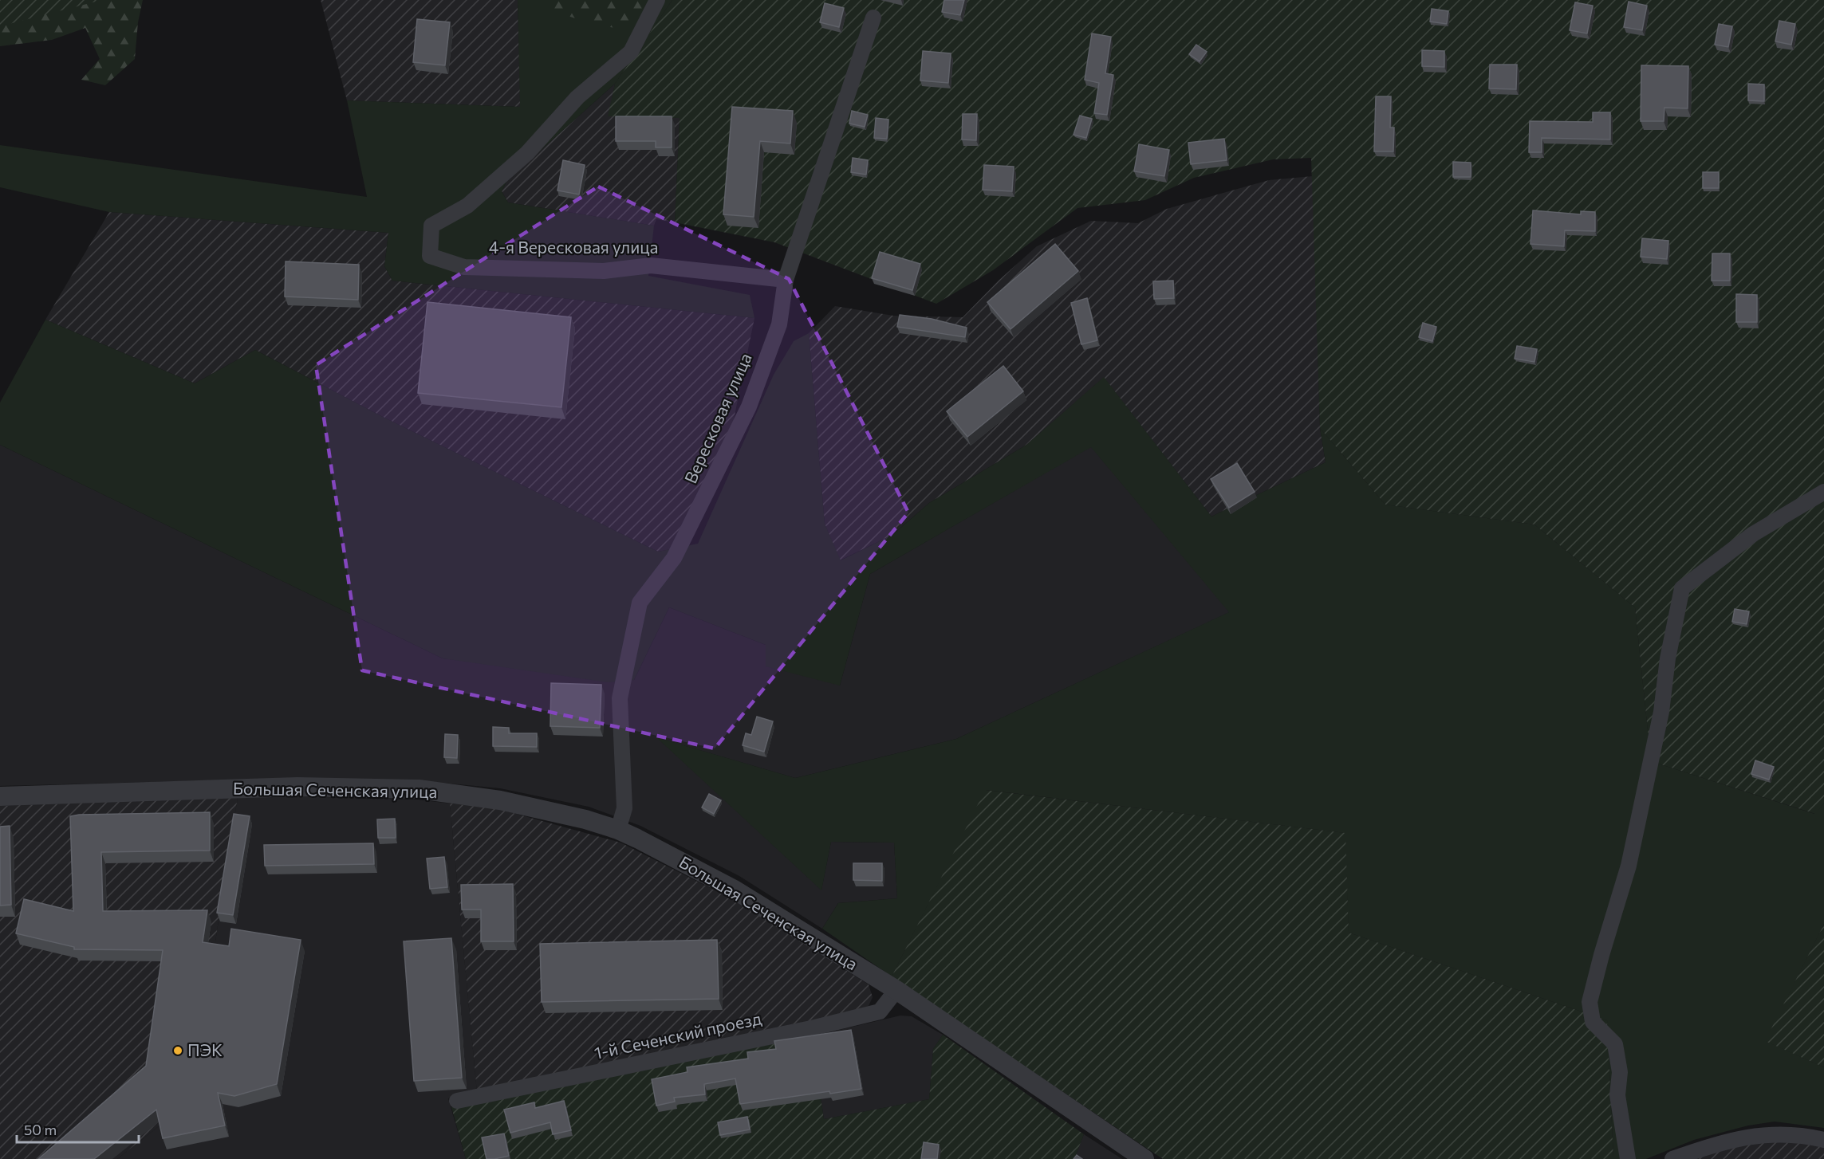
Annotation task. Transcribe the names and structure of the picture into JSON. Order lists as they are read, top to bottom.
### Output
{
  "streets": {
    "street": [
      "4-я Вересковая улица",
      "Вересковая улица",
      "Большая Сеченская улица",
      "1-й Сеченский проезд"
    ]
  },
  "crossings": [
    ["4-я Вересковая улица", "Вересковая улица"],
    ["Вересковая улица", "Большая Сеченская улица"],
    ["Большая Сеченская улица", "1-й Сеченский проезд"]
  ],
  "places": ["ПЭК"],
  "scale_bar": "50 m"
}
